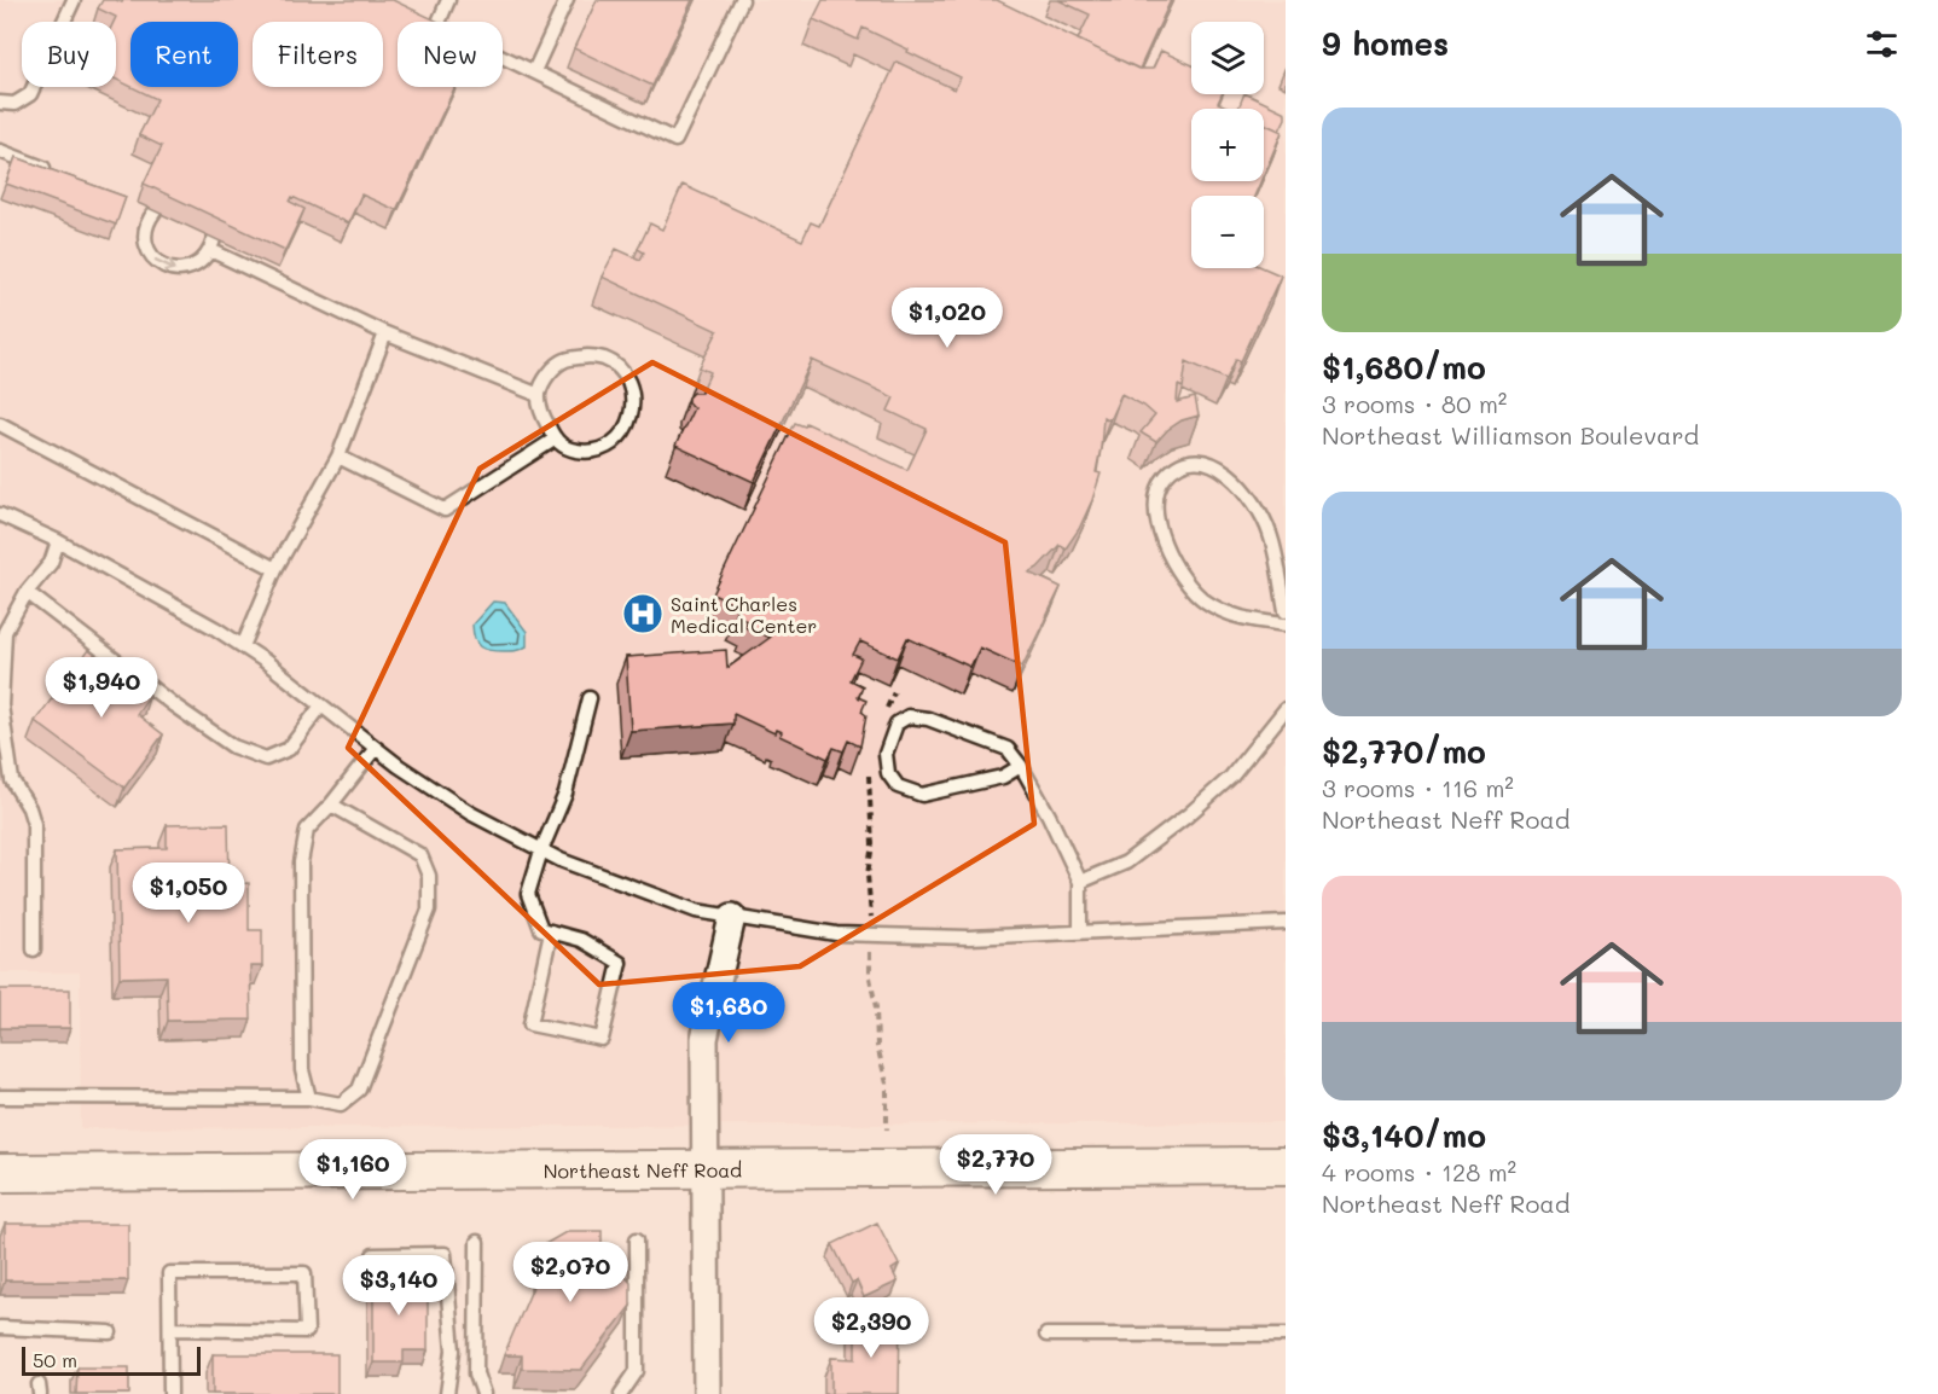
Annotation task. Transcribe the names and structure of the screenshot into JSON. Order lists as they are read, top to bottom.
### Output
{
  "streets": {
    "main road": ["Northeast Neff Road"]
  },
  "places": {
    "hospital": ["Saint Charles Medical Center"]
  },
  "scale_bar": "50 m",
  "page": {
    "heading": "9 homes",
    "map_buttons": ["+", "−"],
    "chip": [
      "Buy",
      "Rent",
      "Filters",
      "New"
    ],
    "list": [
      {
        "name": "$1,680/mo",
        "note": "3 rooms · 80 m² · Northeast Williamson Boulevard"
      },
      {
        "name": "$2,770/mo",
        "note": "3 rooms · 116 m² · Northeast Neff Road"
      },
      {
        "name": "$3,140/mo",
        "note": "4 rooms · 128 m² · Northeast Neff Road"
      }
    ],
    "price": [
      "$1,020",
      "$1,940",
      "$1,050",
      "$1,680",
      "$2,770",
      "$1,160",
      "$2,070",
      "$3,140",
      "$2,390"
    ],
    "scale": "50 m"
  }
}
